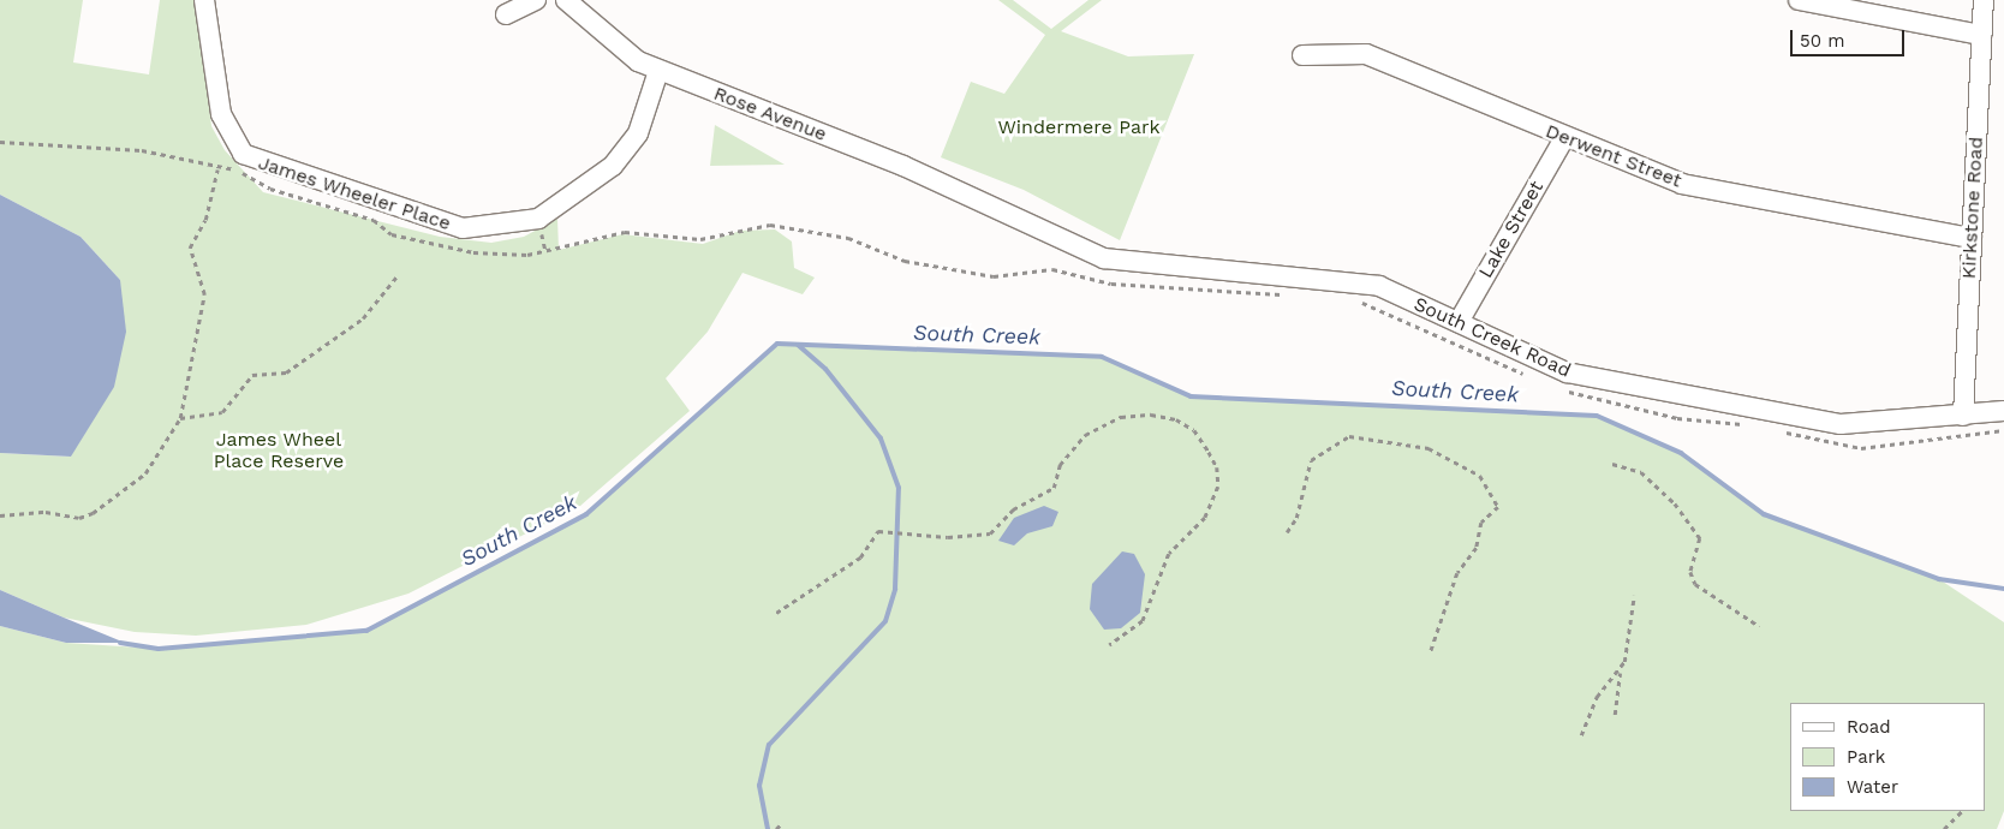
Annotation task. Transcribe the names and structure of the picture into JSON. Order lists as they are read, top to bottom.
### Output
{
  "streets": {
    "street": [
      "Rose Avenue",
      "Derwent Street",
      "James Wheeler Place",
      "Kirkstone Road",
      "Lake Street",
      "South Creek Road"
    ]
  },
  "crossings": [
    ["Rose Avenue", "James Wheeler Place"],
    ["Rose Avenue", "South Creek Road"],
    ["Derwent Street", "Kirkstone Road"],
    ["Derwent Street", "Lake Street"],
    ["Kirkstone Road", "South Creek Road"],
    ["Lake Street", "South Creek Road"]
  ],
  "water": ["South Creek"],
  "parks": ["Windermere Park", "James Wheel Place Reserve"],
  "legend": ["Road", "Park", "Water"],
  "scale_bar": "50 m"
}
